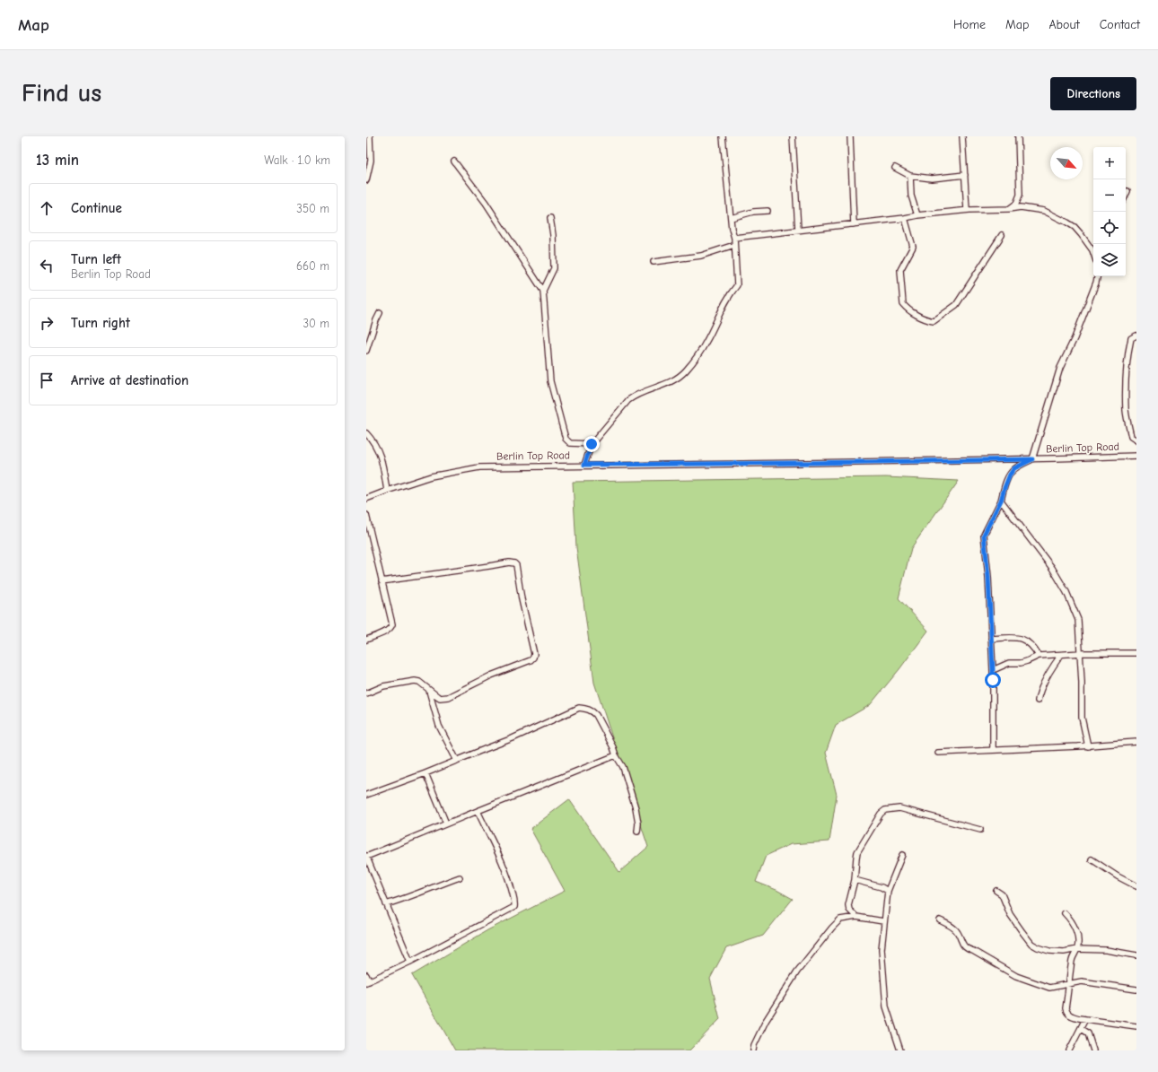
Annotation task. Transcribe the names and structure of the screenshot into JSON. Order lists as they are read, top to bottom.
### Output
{
  "streets": {
    "street": ["Berlin Top Road"]
  },
  "north": "bottom right",
  "page": {
    "header": "Map",
    "nav": [
      "Home",
      "Map",
      "About",
      "Contact"
    ],
    "buttons": "Directions",
    "title": "Find us",
    "heading": ["13 min", "Walk · 1.0 km"],
    "map_buttons": ["+", "−"],
    "list": [
      ["Continue", "350 m"],
      ["Turn left", "Berlin Top Road", "660 m"],
      ["Turn right", "30 m"],
      "Arrive at destination"
    ]
  }
}
